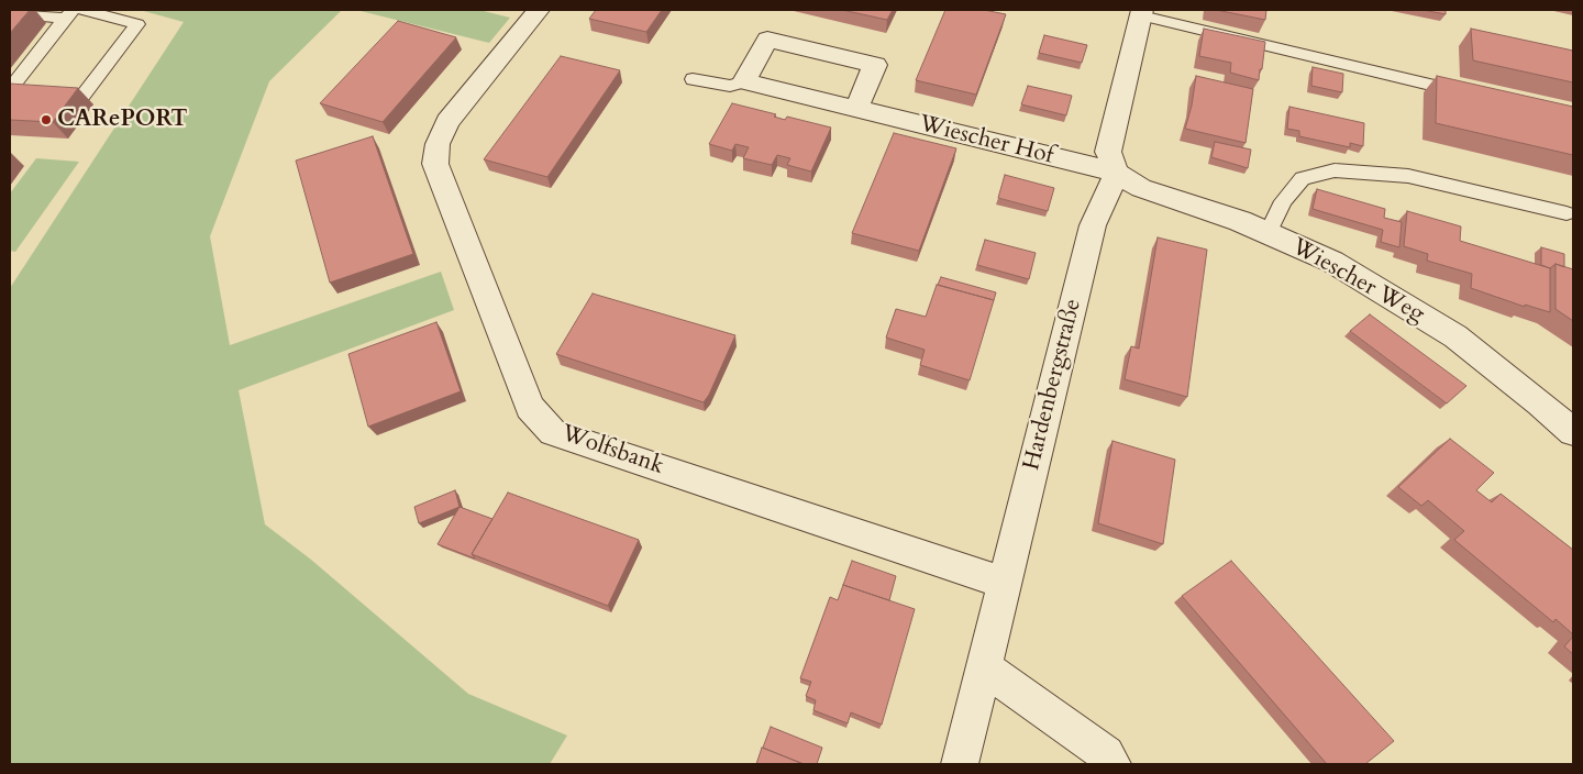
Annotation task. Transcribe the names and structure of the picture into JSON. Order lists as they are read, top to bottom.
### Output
{
  "streets": {
    "street": [
      "Wiescher Hof",
      "Wiescher Weg",
      "Hardenbergstraße",
      "Wolfsbank"
    ]
  },
  "crossings": [
    ["Wiescher Hof", "Wiescher Weg"],
    ["Wiescher Hof", "Hardenbergstraße"],
    ["Wiescher Weg", "Hardenbergstraße"],
    ["Hardenbergstraße", "Wolfsbank"]
  ],
  "places": ["CARePORT"]
}
